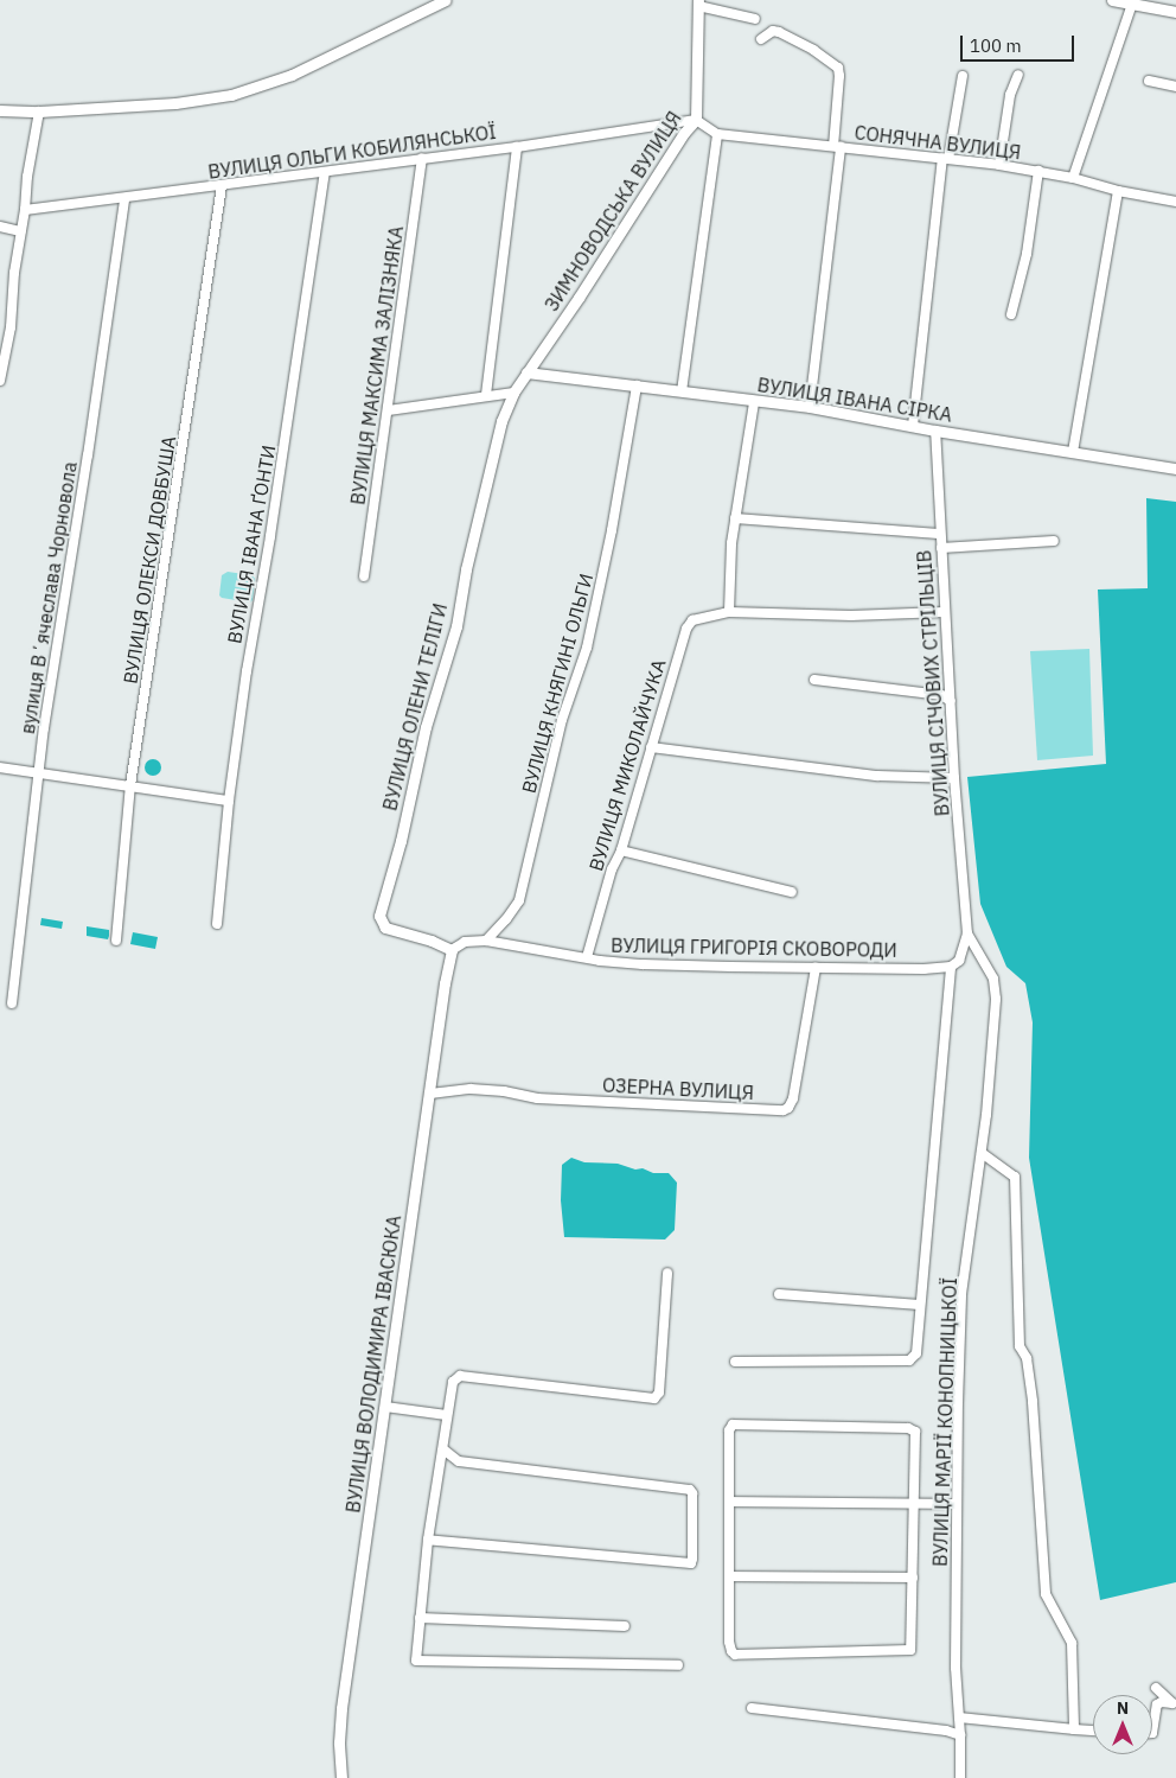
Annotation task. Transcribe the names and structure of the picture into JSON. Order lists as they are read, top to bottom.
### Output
{
  "streets": {
    "street": [
      "СОНЯЧНА ВУЛИЦЯ",
      "ВУЛИЦЯ ОЛЬГИ КОБИЛЯНСЬКОЇ",
      "ЗИМНОВОДСЬКА ВУЛИЦЯ",
      "ВУЛИЦЯ МАКСИМА ЗАЛІЗНЯКА",
      "ВУЛИЦЯ ІВАНА СІРКА",
      "ВУЛИЦЯ ІВАНА ҐОНТИ",
      "ВУЛИЦЯ ОЛЕКСИ ДОВБУША",
      "вулиця Вʼячеслава Чорновола",
      "ВУЛИЦЯ КНЯГИНІ ОЛЬГИ",
      "ВУЛИЦЯ СІЧОВИХ СТРІЛЬЦІВ",
      "ВУЛИЦЯ ОЛЕНИ ТЕЛІГИ",
      "ВУЛИЦЯ МИКОЛАЙЧУКА",
      "ВУЛИЦЯ ГРИГОРІЯ СКОВОРОДИ",
      "ОЗЕРНА ВУЛИЦЯ",
      "ВУЛИЦЯ ВОЛОДИМИРА ІВАСЮКА",
      "ВУЛИЦЯ МАРІЇ КОНОПНИЦЬКОЇ"
    ]
  },
  "crossings": [
    ["СОНЯЧНА ВУЛИЦЯ", "ВУЛИЦЯ ОЛЬГИ КОБИЛЯНСЬКОЇ"],
    ["СОНЯЧНА ВУЛИЦЯ", "ЗИМНОВОДСЬКА ВУЛИЦЯ"],
    ["ВУЛИЦЯ ОЛЬГИ КОБИЛЯНСЬКОЇ", "ЗИМНОВОДСЬКА ВУЛИЦЯ"],
    ["ВУЛИЦЯ ОЛЬГИ КОБИЛЯНСЬКОЇ", "ВУЛИЦЯ МАКСИМА ЗАЛІЗНЯКА"],
    ["ВУЛИЦЯ ОЛЬГИ КОБИЛЯНСЬКОЇ", "ВУЛИЦЯ ІВАНА ҐОНТИ"],
    ["ВУЛИЦЯ ОЛЬГИ КОБИЛЯНСЬКОЇ", "ВУЛИЦЯ ОЛЕКСИ ДОВБУША"],
    ["ВУЛИЦЯ ОЛЬГИ КОБИЛЯНСЬКОЇ", "вулиця Вʼячеслава Чорновола"],
    ["ЗИМНОВОДСЬКА ВУЛИЦЯ", "ВУЛИЦЯ ІВАНА СІРКА"],
    ["ЗИМНОВОДСЬКА ВУЛИЦЯ", "ВУЛИЦЯ ОЛЕНИ ТЕЛІГИ"],
    ["ВУЛИЦЯ ІВАНА СІРКА", "ВУЛИЦЯ КНЯГИНІ ОЛЬГИ"],
    ["ВУЛИЦЯ ІВАНА СІРКА", "ВУЛИЦЯ СІЧОВИХ СТРІЛЬЦІВ"],
    ["ВУЛИЦЯ КНЯГИНІ ОЛЬГИ", "ВУЛИЦЯ ГРИГОРІЯ СКОВОРОДИ"],
    ["ВУЛИЦЯ СІЧОВИХ СТРІЛЬЦІВ", "ВУЛИЦЯ МИКОЛАЙЧУКА"],
    ["ВУЛИЦЯ СІЧОВИХ СТРІЛЬЦІВ", "ВУЛИЦЯ МАРІЇ КОНОПНИЦЬКОЇ"],
    ["ВУЛИЦЯ ОЛЕНИ ТЕЛІГИ", "ВУЛИЦЯ ГРИГОРІЯ СКОВОРОДИ"],
    ["ВУЛИЦЯ ОЛЕНИ ТЕЛІГИ", "ВУЛИЦЯ ВОЛОДИМИРА ІВАСЮКА"],
    ["ВУЛИЦЯ МИКОЛАЙЧУКА", "ВУЛИЦЯ ГРИГОРІЯ СКОВОРОДИ"],
    ["ВУЛИЦЯ ГРИГОРІЯ СКОВОРОДИ", "ОЗЕРНА ВУЛИЦЯ"],
    ["ВУЛИЦЯ ГРИГОРІЯ СКОВОРОДИ", "ВУЛИЦЯ ВОЛОДИМИРА ІВАСЮКА"],
    ["ОЗЕРНА ВУЛИЦЯ", "ВУЛИЦЯ ВОЛОДИМИРА ІВАСЮКА"]
  ],
  "scale_bar": "100 m",
  "north": "top"
}
